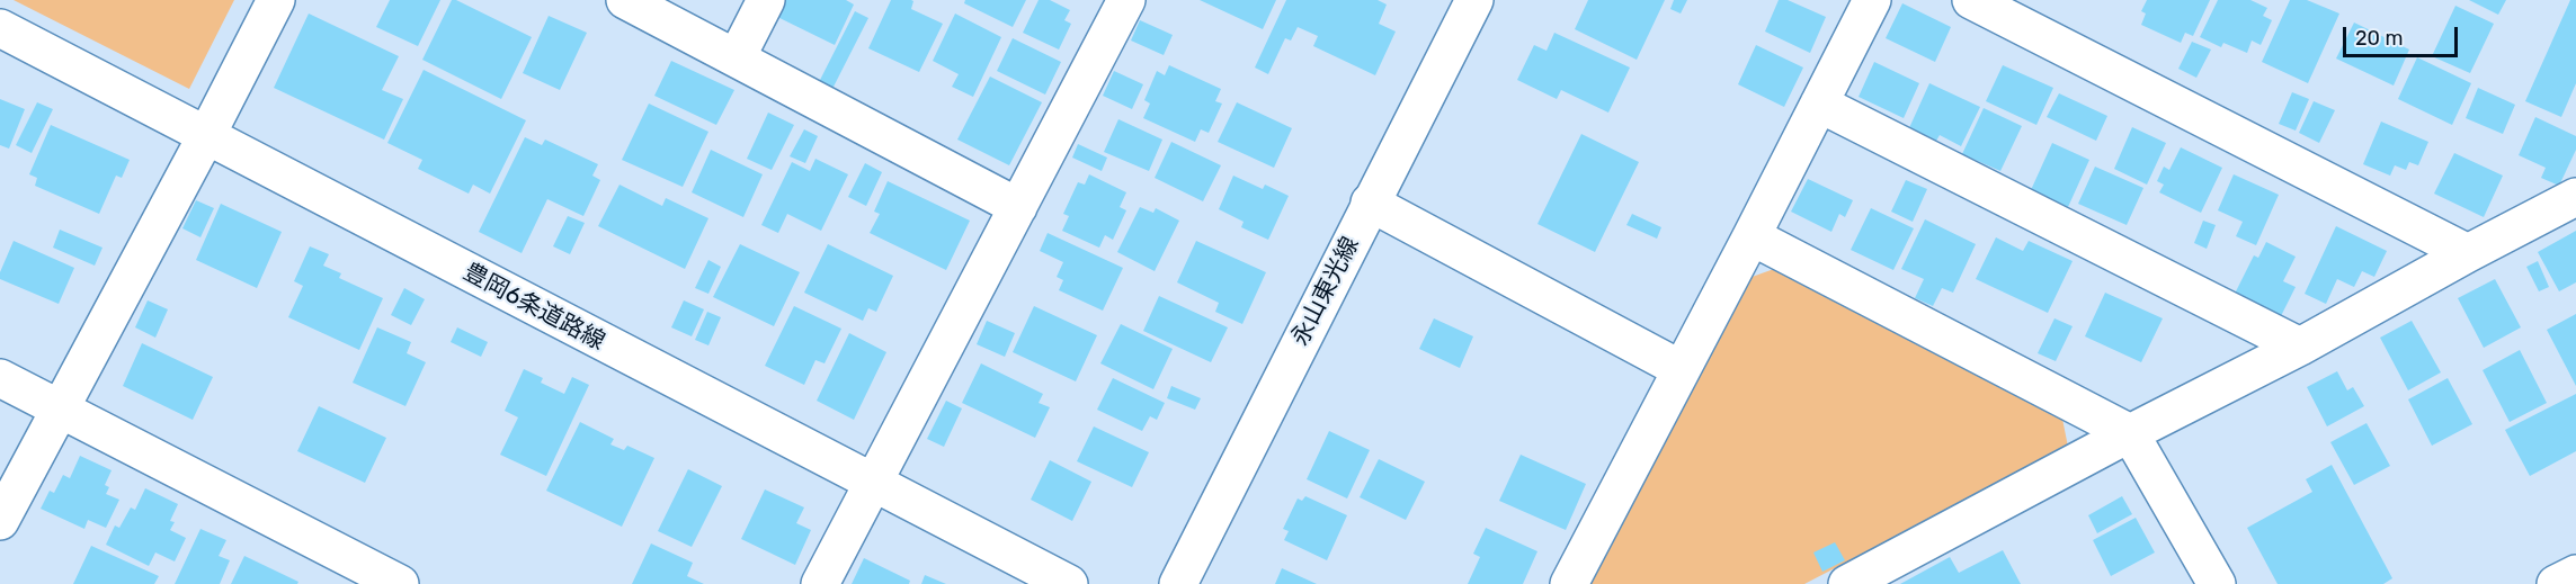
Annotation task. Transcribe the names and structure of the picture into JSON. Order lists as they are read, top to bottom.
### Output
{
  "streets": {
    "street": ["永山東光線", "豊岡6条道路線"]
  },
  "scale_bar": "20 m"
}
